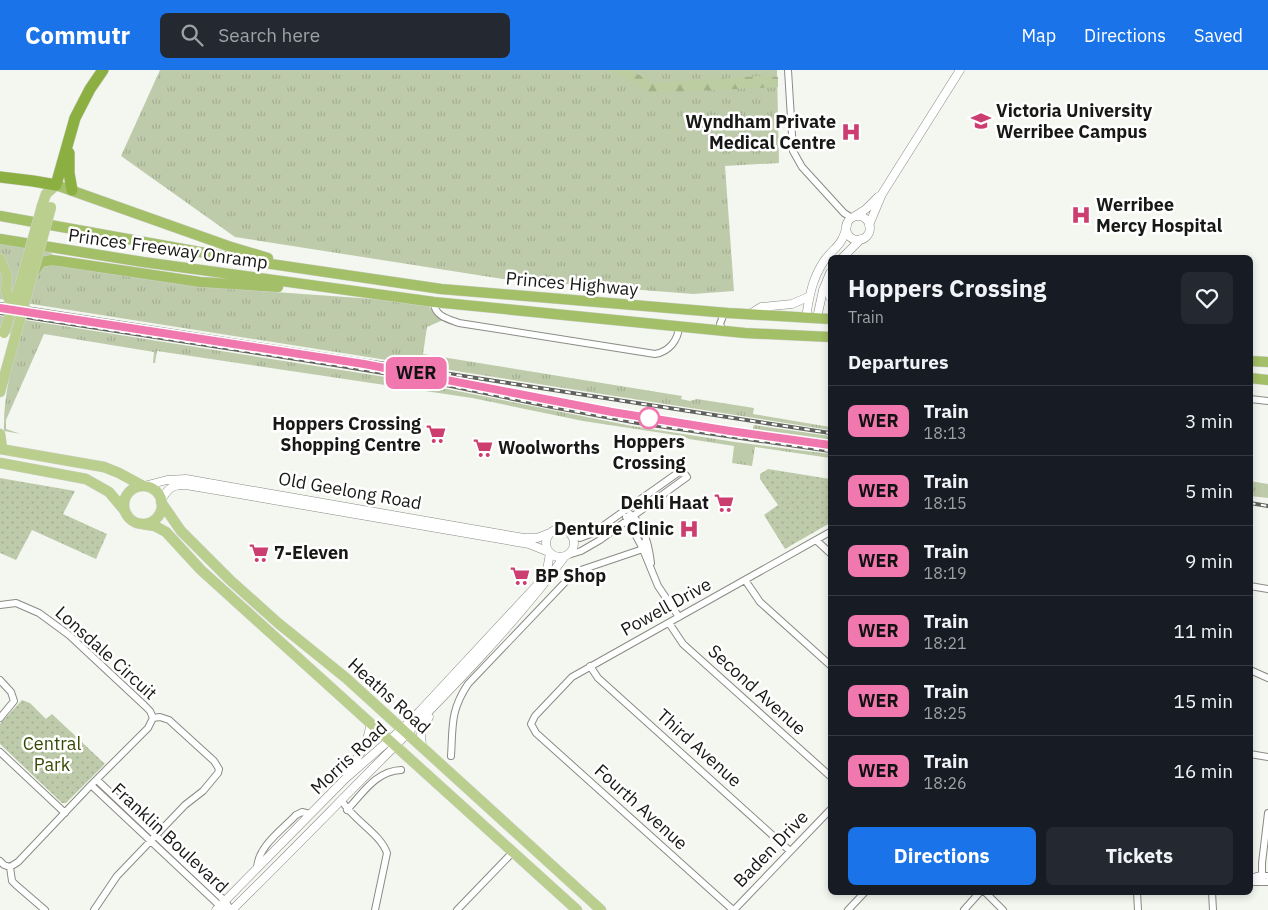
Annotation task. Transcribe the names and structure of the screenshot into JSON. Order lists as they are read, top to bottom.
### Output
{
  "streets": {
    "highway": ["Princes Freeway Onramp", "Princes Highway"],
    "main road": ["Heaths Road"],
    "street": [
      "Old Geelong Road",
      "Powell Drive",
      "Lonsdale Circuit",
      "Second Avenue",
      "Third Avenue",
      "Morris Road",
      "Fourth Avenue",
      "Franklin Boulevard",
      "Baden Drive"
    ]
  },
  "crossings": [
    ["Princes Freeway Onramp", "Princes Highway"],
    ["Old Geelong Road", "Heaths Road"],
    ["Old Geelong Road", "Morris Road"],
    ["Powell Drive", "Second Avenue"],
    ["Powell Drive", "Third Avenue"],
    ["Powell Drive", "Fourth Avenue"],
    ["Lonsdale Circuit", "Franklin Boulevard"],
    ["Heaths Road", "Morris Road"],
    ["Third Avenue", "Baden Drive"],
    ["Morris Road", "Franklin Boulevard"],
    ["Fourth Avenue", "Baden Drive"]
  ],
  "parks": ["Central Park"],
  "places": {
    "school or university": ["Victoria University Werribee Campus"],
    "hospital": ["Wyndham Private Medical Centre", "Werribee Mercy Hospital", "Denture Clinic"],
    "other": ["Hoppers Crossing"],
    "supermarket": [
      "Hoppers Crossing Shopping Centre",
      "Woolworths",
      "Dehli Haat",
      "7-Eleven",
      "BP Shop"
    ]
  },
  "page": {
    "header": "Commutr",
    "search": "Search here",
    "nav": ["Map", "Directions", "Saved"],
    "on_map": "WER",
    "heading": [
      ["Hoppers Crossing", "Train"],
      "Departures"
    ],
    "list": [
      {
        "mark": "WER",
        "name": "Train",
        "note": "18:13",
        "value": "3 min"
      },
      {
        "mark": "WER",
        "name": "Train",
        "note": "18:15",
        "value": "5 min"
      },
      {
        "mark": "WER",
        "name": "Train",
        "note": "18:19",
        "value": "9 min"
      },
      {
        "mark": "WER",
        "name": "Train",
        "note": "18:21",
        "value": "11 min"
      },
      {
        "mark": "WER",
        "name": "Train",
        "note": "18:25",
        "value": "15 min"
      },
      {
        "mark": "WER",
        "name": "Train",
        "note": "18:26",
        "value": "16 min"
      }
    ],
    "buttons": ["Directions", "Tickets"]
  }
}
